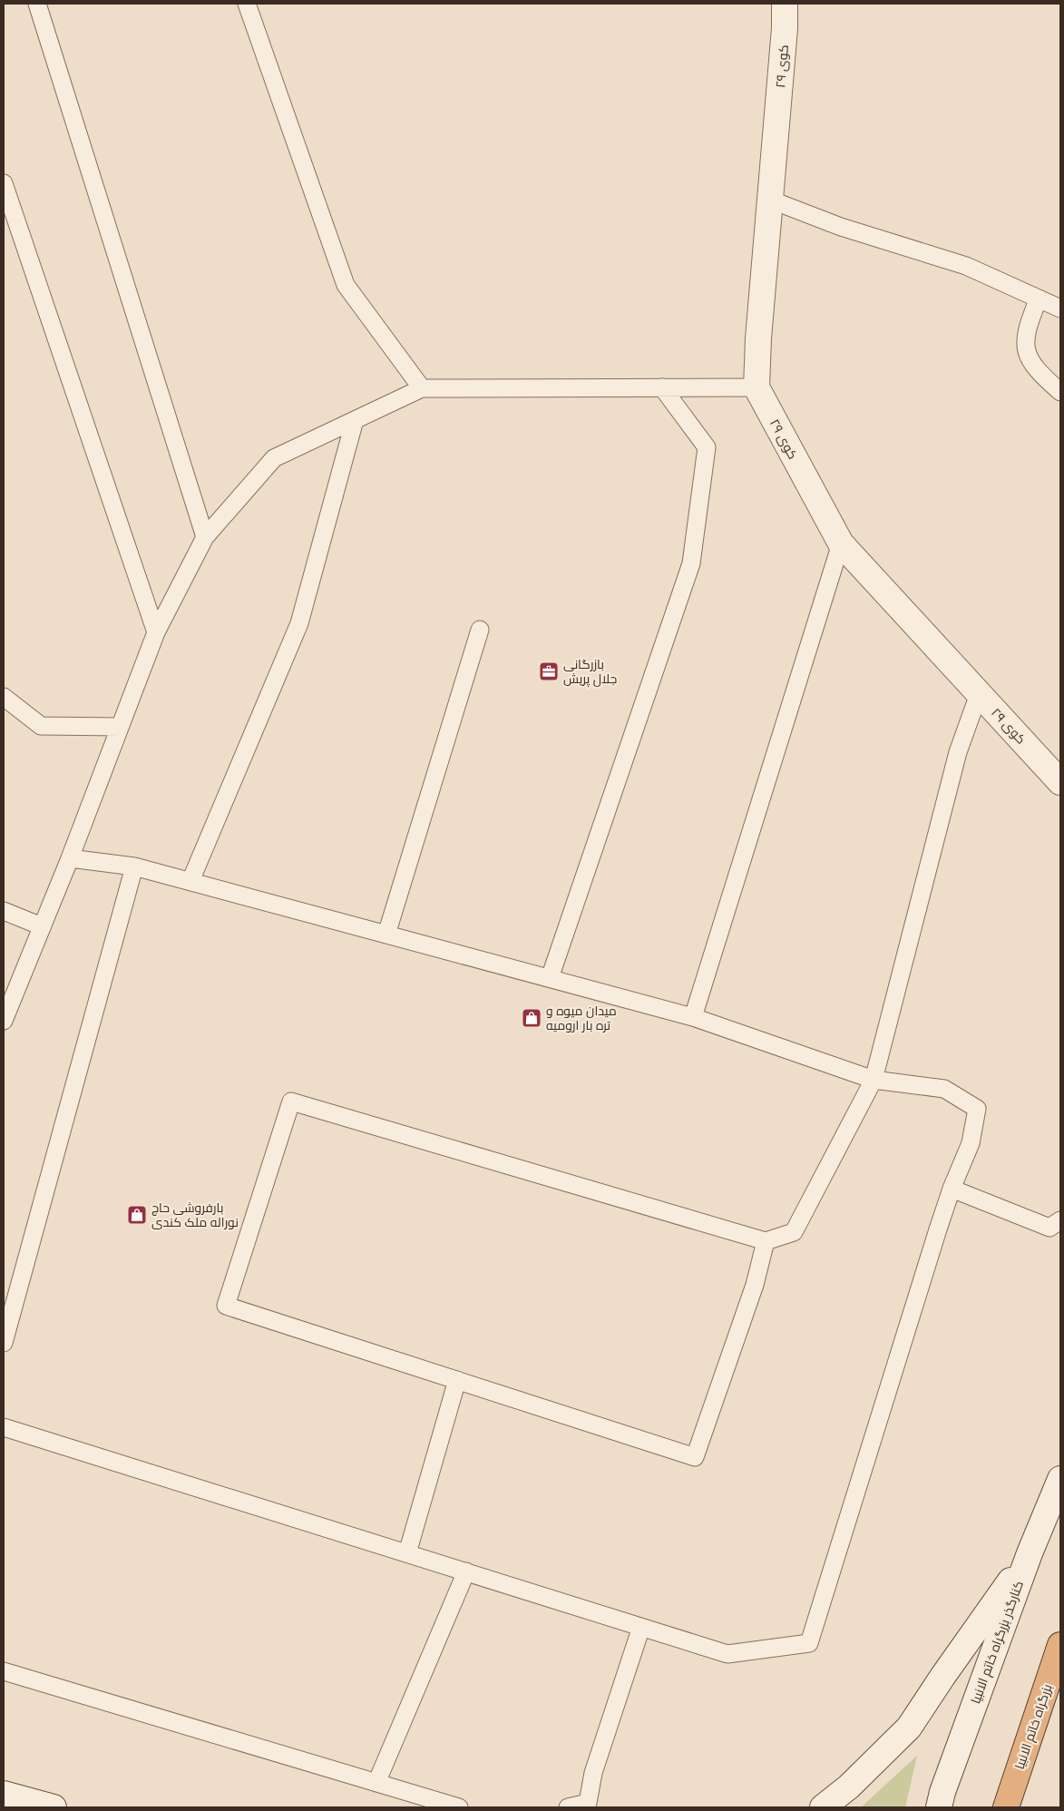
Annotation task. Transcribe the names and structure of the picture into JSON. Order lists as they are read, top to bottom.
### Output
{
  "streets": {
    "highway": ["بزرگراه خاتم الانبیا"],
    "street": ["کوی ۲۹", "کنارگذر بزرگراه خاتم الانبیا"]
  },
  "places": {
    "office": ["بازرگانی جلال پریش"],
    "shop": ["میدان میوه و تره بار ارومیه", "بارفروشی حاج نوراله ملک کندی"]
  }
}
